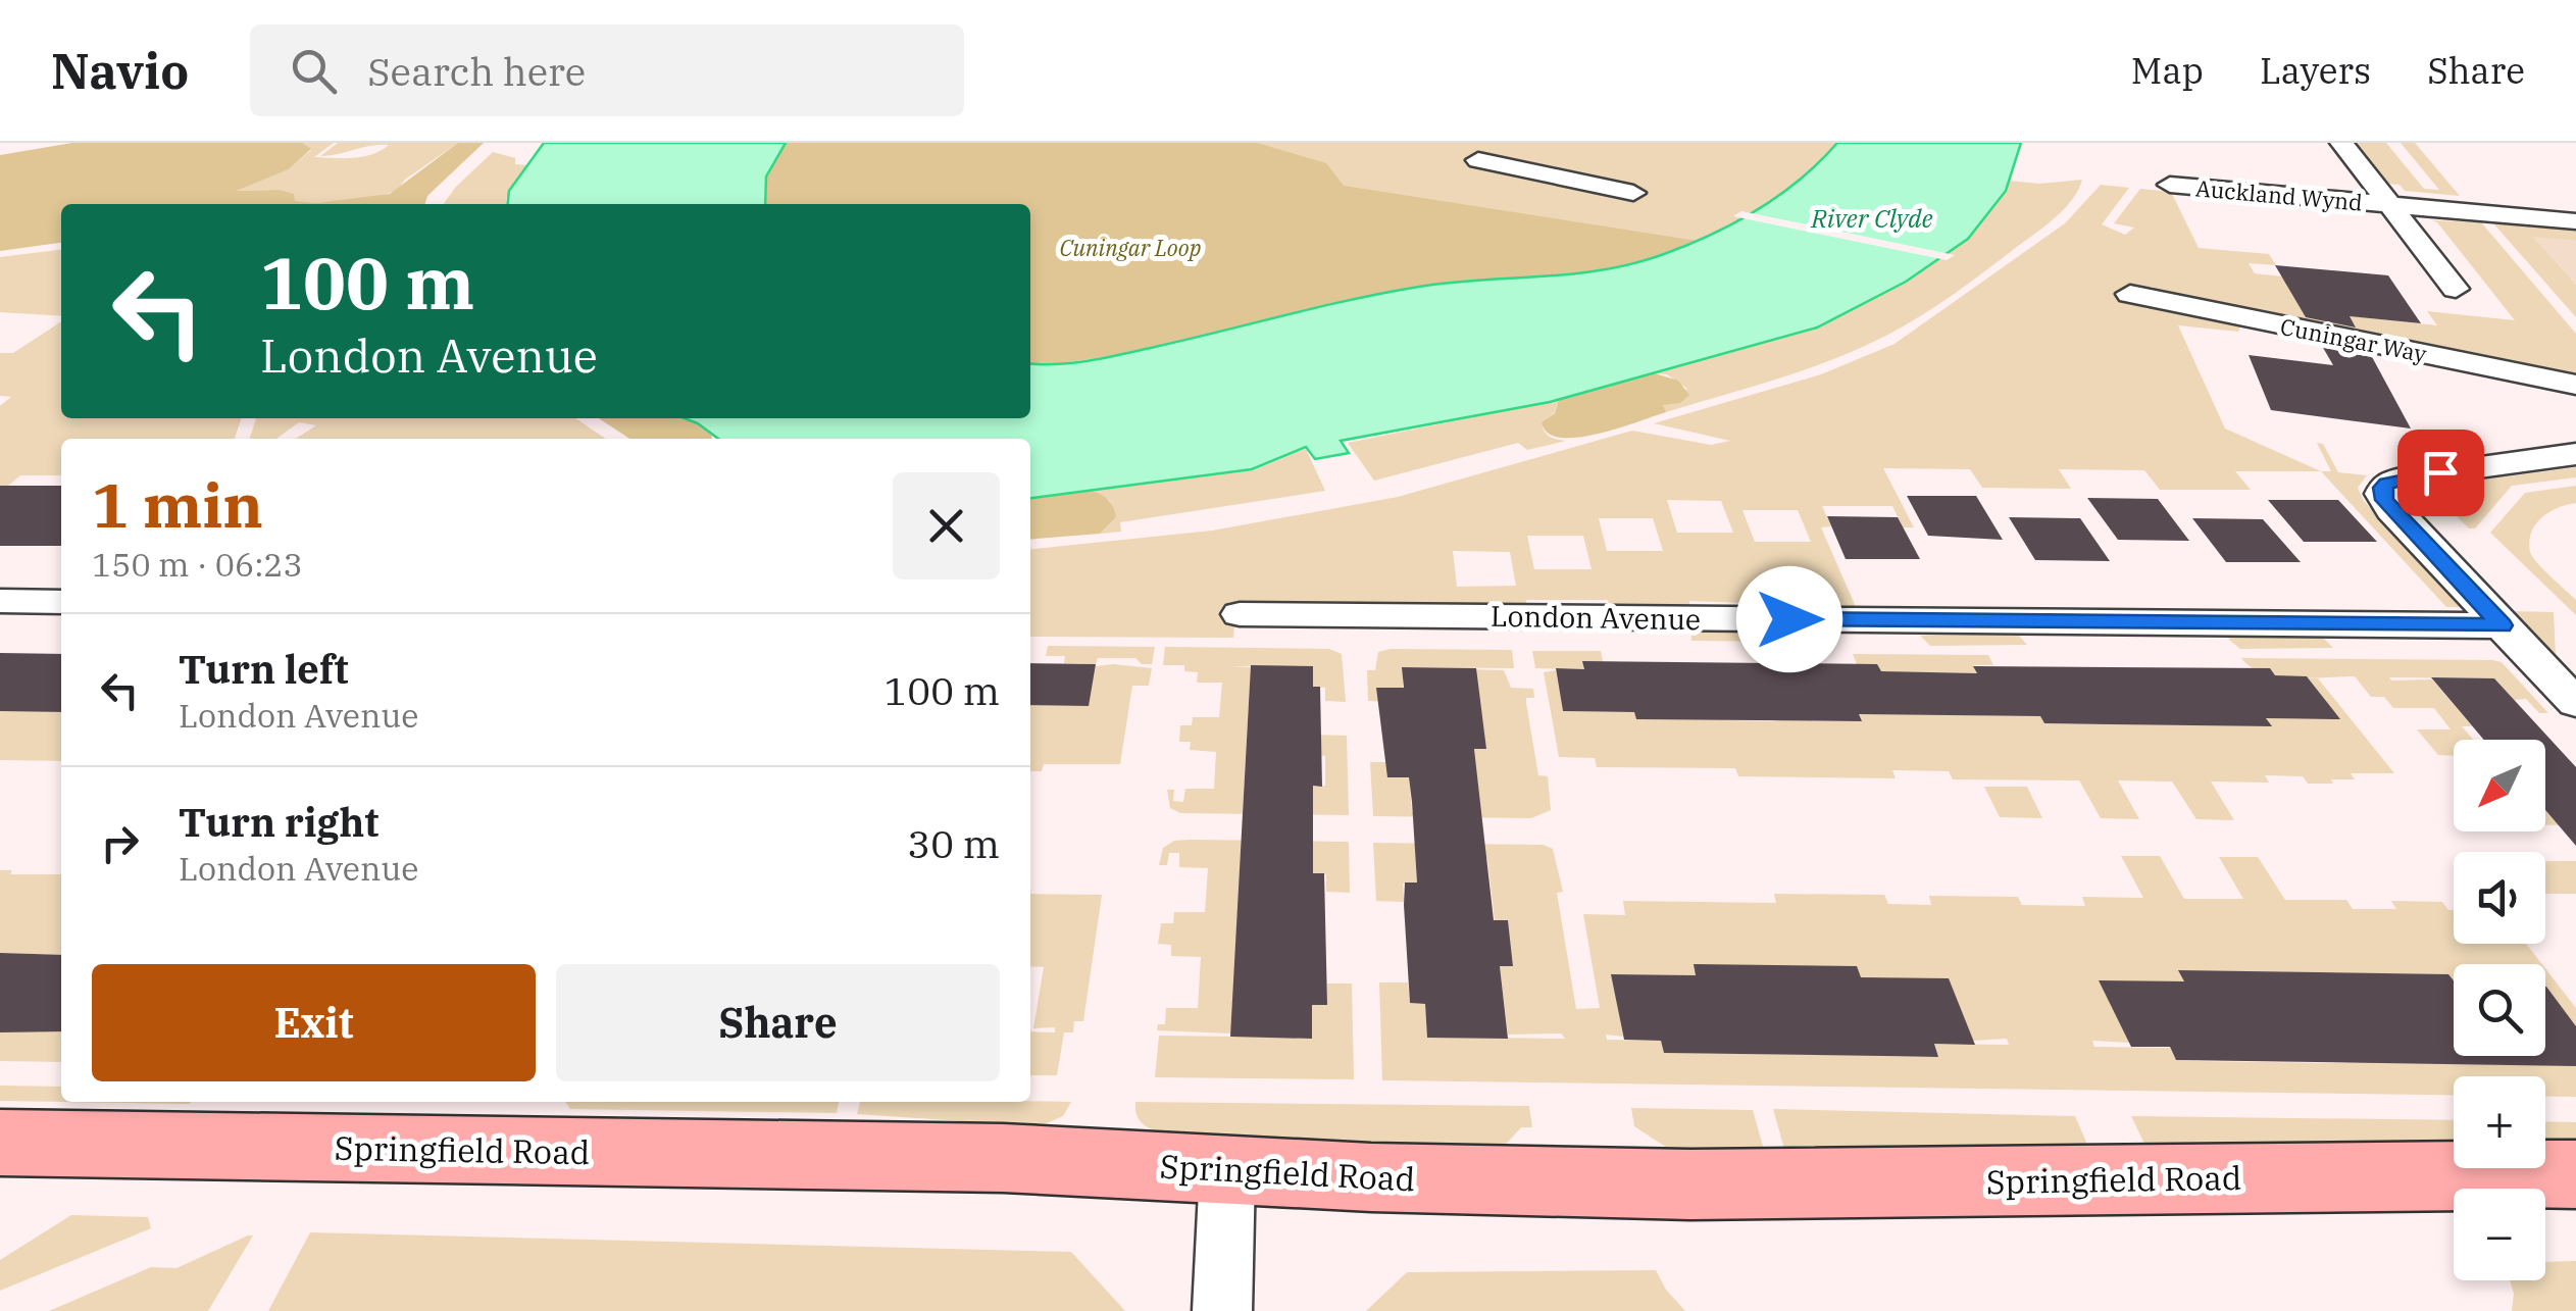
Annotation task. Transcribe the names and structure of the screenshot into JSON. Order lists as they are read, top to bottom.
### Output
{
  "streets": {
    "street": [
      "Auckland Wynd",
      "Cuningar Way",
      "London Avenue",
      "Springfield Road"
    ]
  },
  "water": ["River Clyde"],
  "parks": ["Cuningar Loop"],
  "north": "bottom left",
  "page": {
    "header": "Navio",
    "search": "Search here",
    "nav": ["Map", "Layers", "Share"],
    "turn": ["100 m", "London Avenue"],
    "heading": ["1 min", "150 m · 06:23"],
    "list": [
      {
        "name": "Turn left",
        "note": "London Avenue",
        "value": "100 m"
      },
      {
        "name": "Turn right",
        "note": "London Avenue",
        "value": "30 m"
      }
    ],
    "map_buttons": ["+", "−"],
    "buttons": ["Exit", "Share"]
  }
}
